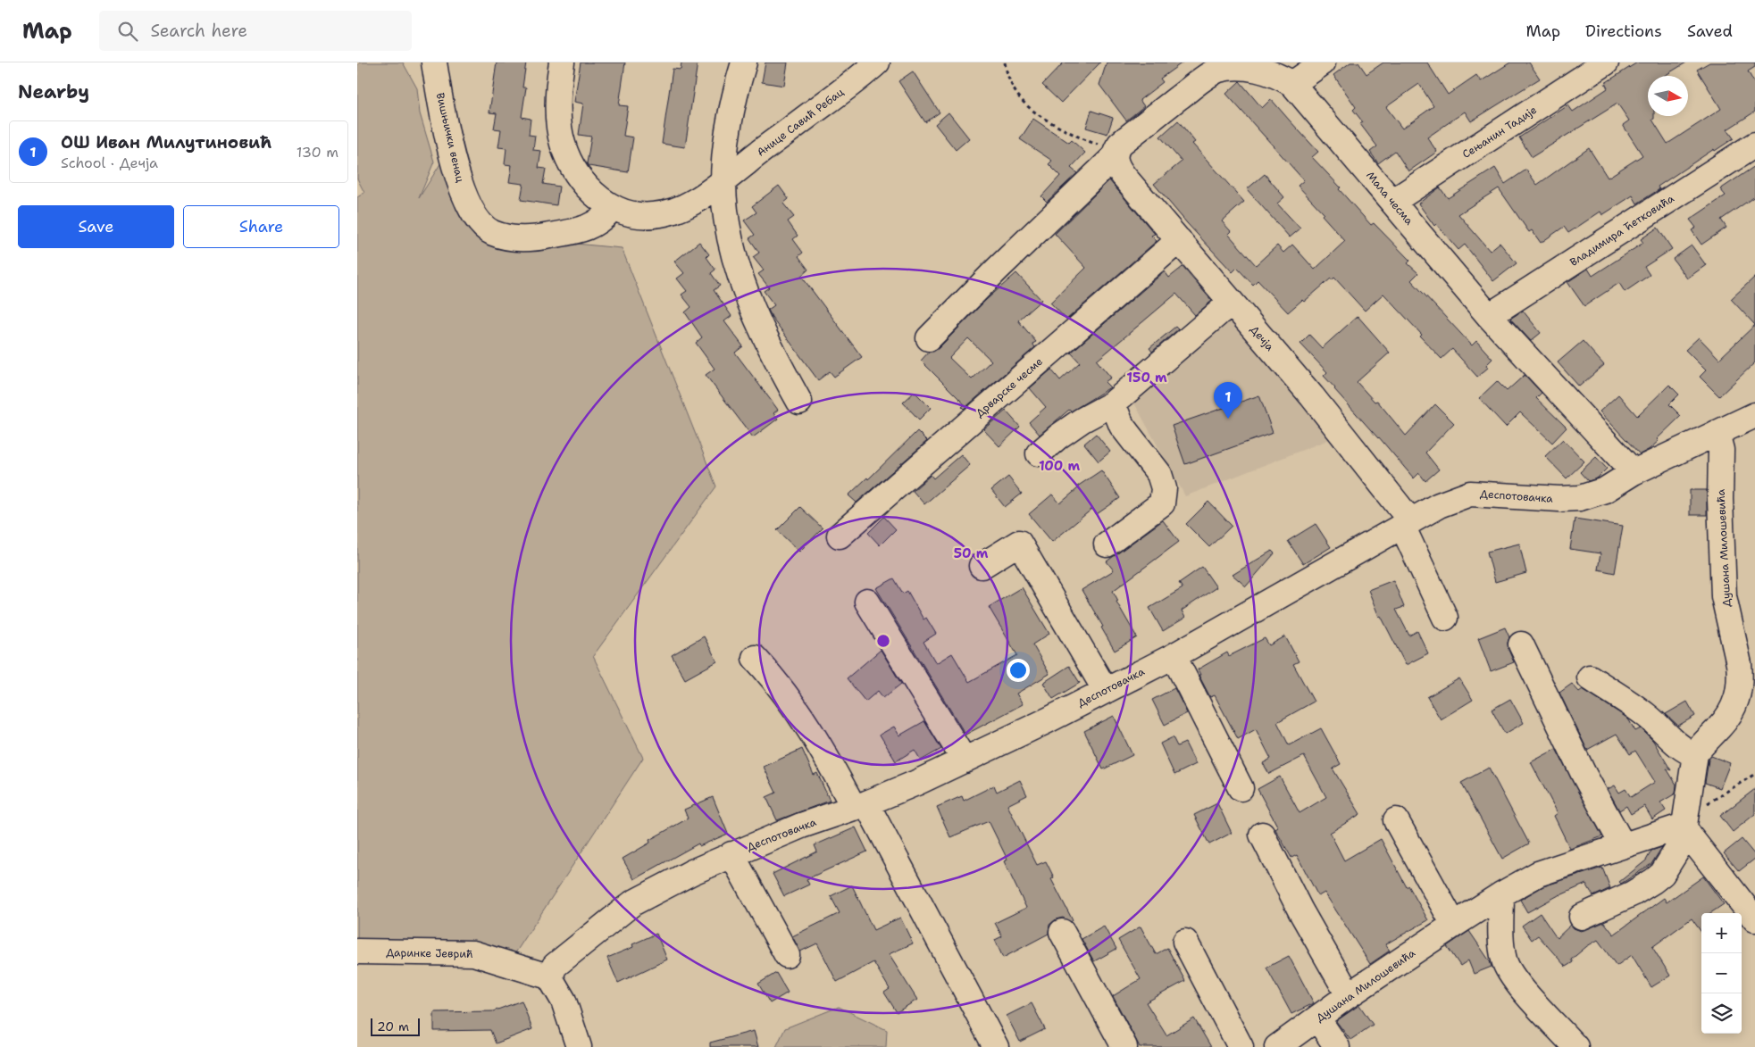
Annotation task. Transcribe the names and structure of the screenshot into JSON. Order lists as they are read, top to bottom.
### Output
{
  "streets": {
    "street": [
      "Анице Савић Ребац",
      "Сењанин Тадије",
      "Вишњички венац",
      "Мала чесма",
      "Владимира Ћетковића",
      "Дечја",
      "Дрварске чесме",
      "Деспотовачка",
      "Душана Милошевића",
      "Даринке Јеврић"
    ]
  },
  "crossings": [
    ["Анице Савић Ребац", "Вишњички венац"],
    ["Сењанин Тадије", "Мала чесма"],
    ["Мала чесма", "Владимира Ћетковића"],
    ["Мала чесма", "Дечја"],
    ["Мала чесма", "Деспотовачка"],
    ["Дечја", "Дрварске чесме"],
    ["Дечја", "Деспотовачка"],
    ["Деспотовачка", "Душана Милошевића"],
    ["Деспотовачка", "Даринке Јеврић"]
  ],
  "scale_bar": "20 m",
  "north": "right",
  "page": {
    "header": "Map",
    "search": "Search here",
    "nav": ["Map", "Directions", "Saved"],
    "heading": "Nearby",
    "list": [
      {
        "mark": "1",
        "name": "ОШ Иван Милутиновић",
        "note": "School · Дечја",
        "value": "130 m"
      }
    ],
    "buttons": ["Save", "Share"],
    "pins": "1",
    "map_buttons": ["+", "−"],
    "scale": "20 m"
  },
  "rings": ["150 m", "100 m", "50 m"]
}
